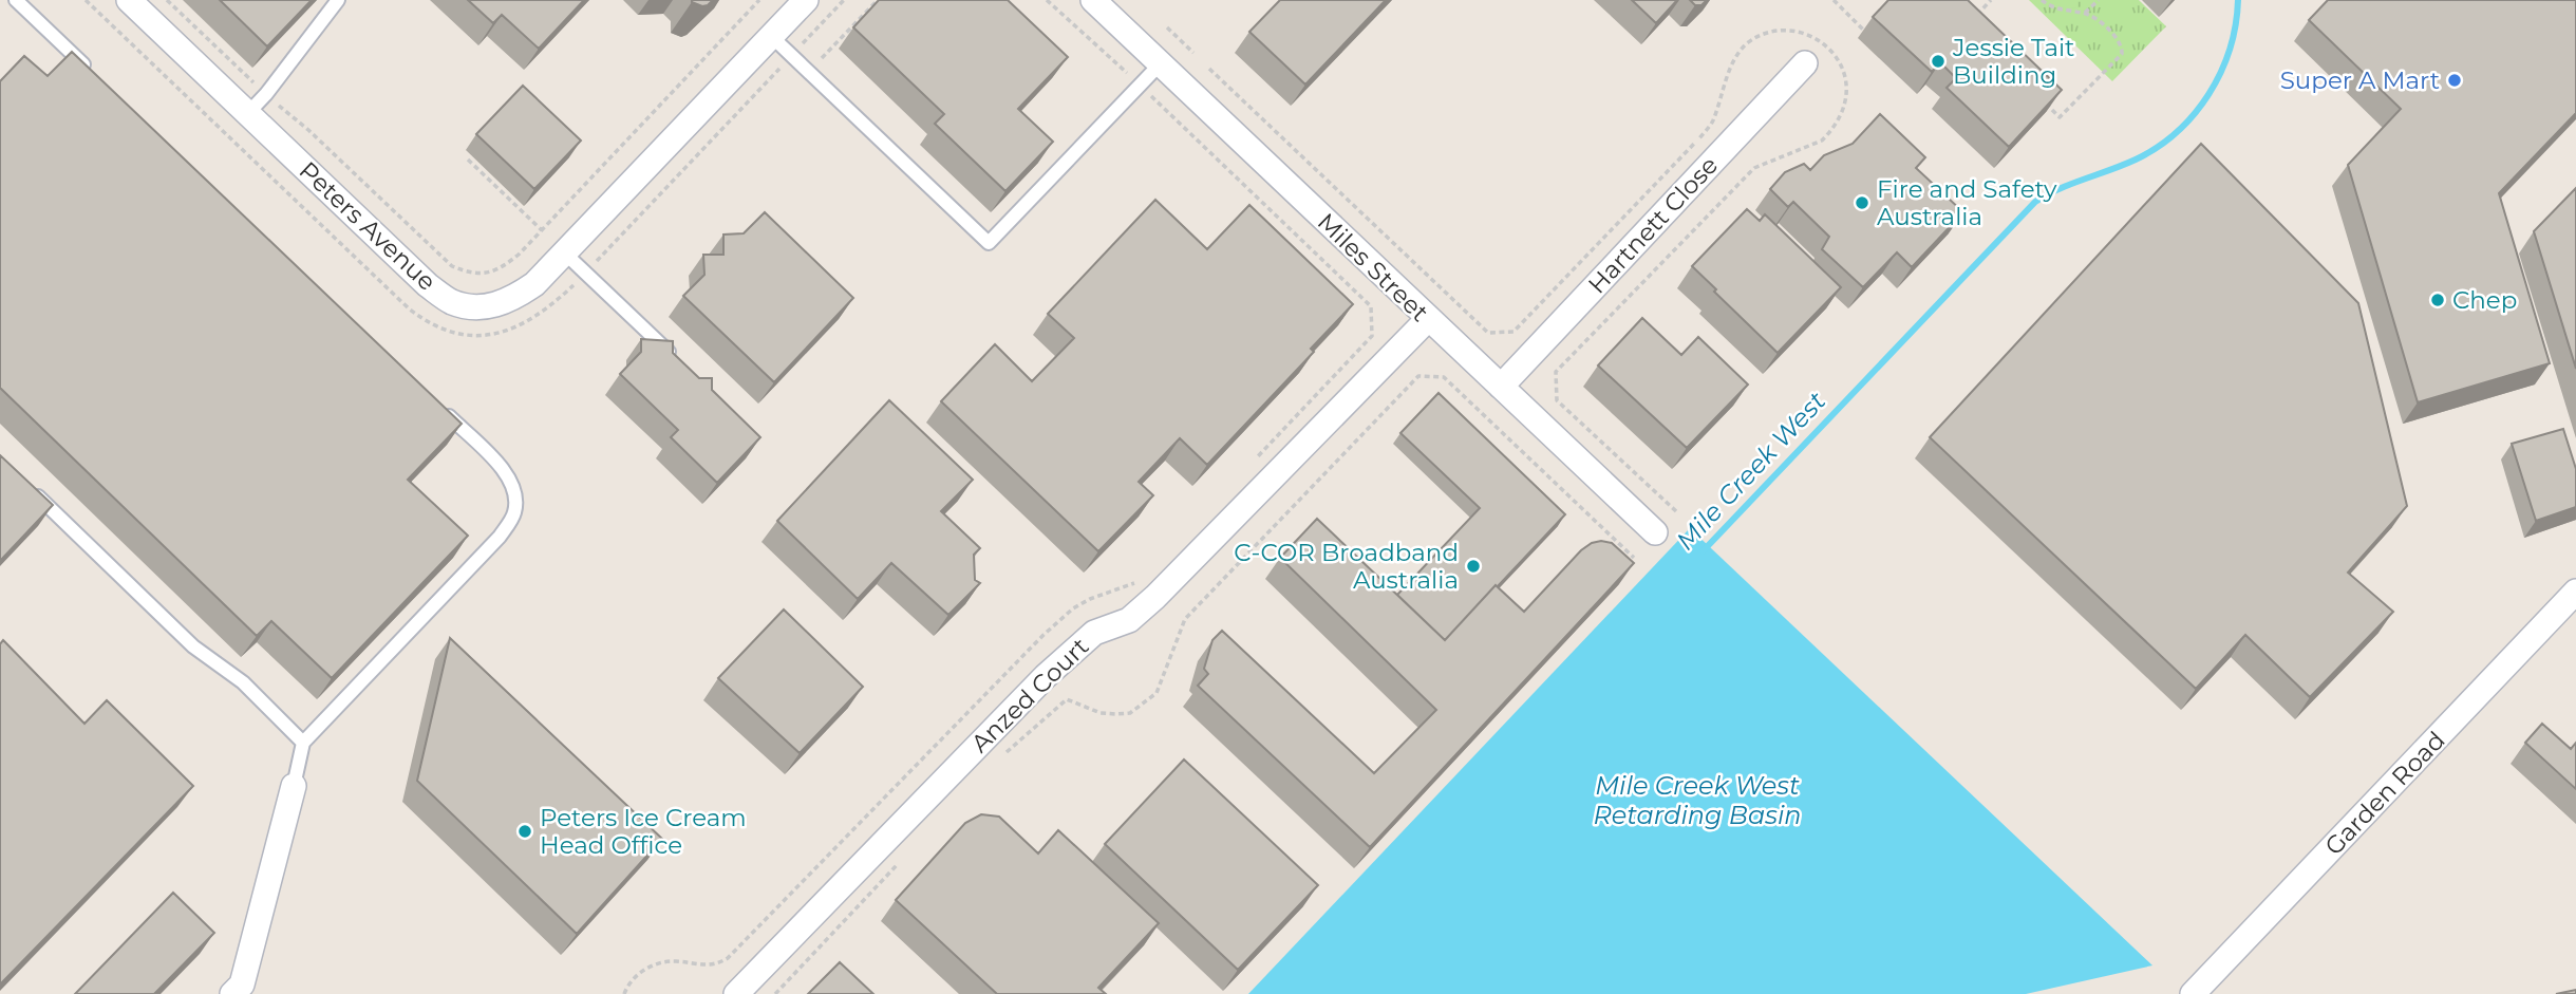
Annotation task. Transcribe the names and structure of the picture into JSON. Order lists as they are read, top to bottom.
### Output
{
  "streets": {
    "street": [
      "Hartnett Close",
      "Peters Avenue",
      "Miles Street",
      "Anzed Court",
      "Garden Road"
    ]
  },
  "crossings": [
    ["Hartnett Close", "Miles Street"],
    ["Miles Street", "Anzed Court"]
  ],
  "water": ["Mile Creek West", "Mile Creek West Retarding Basin"],
  "places": [
    "Jessie Tait Building",
    "Super A Mart",
    "Fire and Safety Australia",
    "Chep",
    "C-COR Broadband Australia",
    "Peters Ice Cream Head Office"
  ]
}
